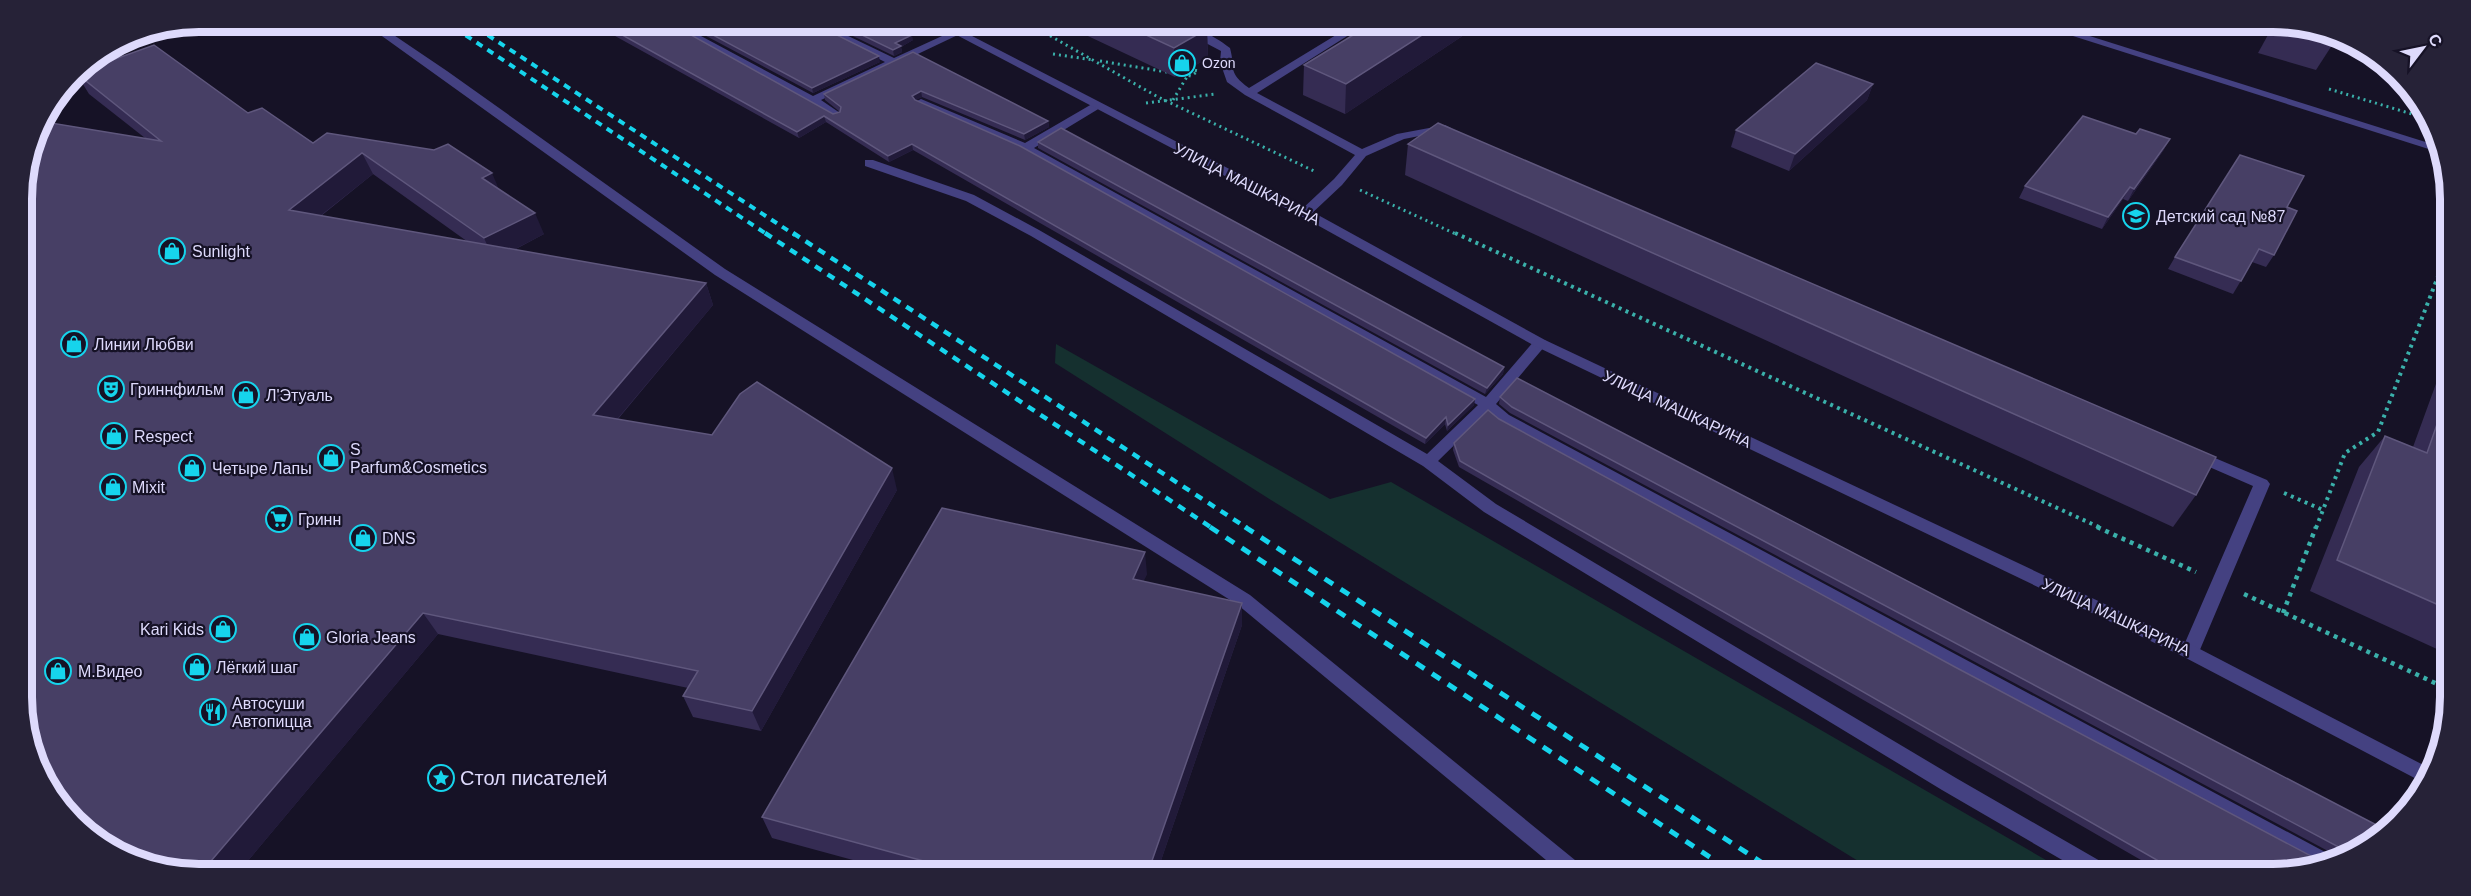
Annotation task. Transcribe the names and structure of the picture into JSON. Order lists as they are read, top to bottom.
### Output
{
  "streets": {
    "street": ["УЛИЦА МАШКАРИНА"]
  },
  "places": {
    "shop": [
      "Ozon",
      "Sunlight",
      "Линии Любви",
      "Л'Этуаль",
      "Respect",
      "S Parfum&Cosmetics",
      "Четыре Лапы",
      "Mixit",
      "DNS",
      "Kari Kids",
      "Gloria Jeans",
      "Лёгкий шаг",
      "М.Видео"
    ],
    "school or university": ["Детский сад №87"],
    "theatre": ["Гриннфильм"],
    "supermarket": ["Гринн"],
    "restaurant": ["Автосуши Автопицца"],
    "place": ["Стол писателей"]
  },
  "north": "top right"
}
